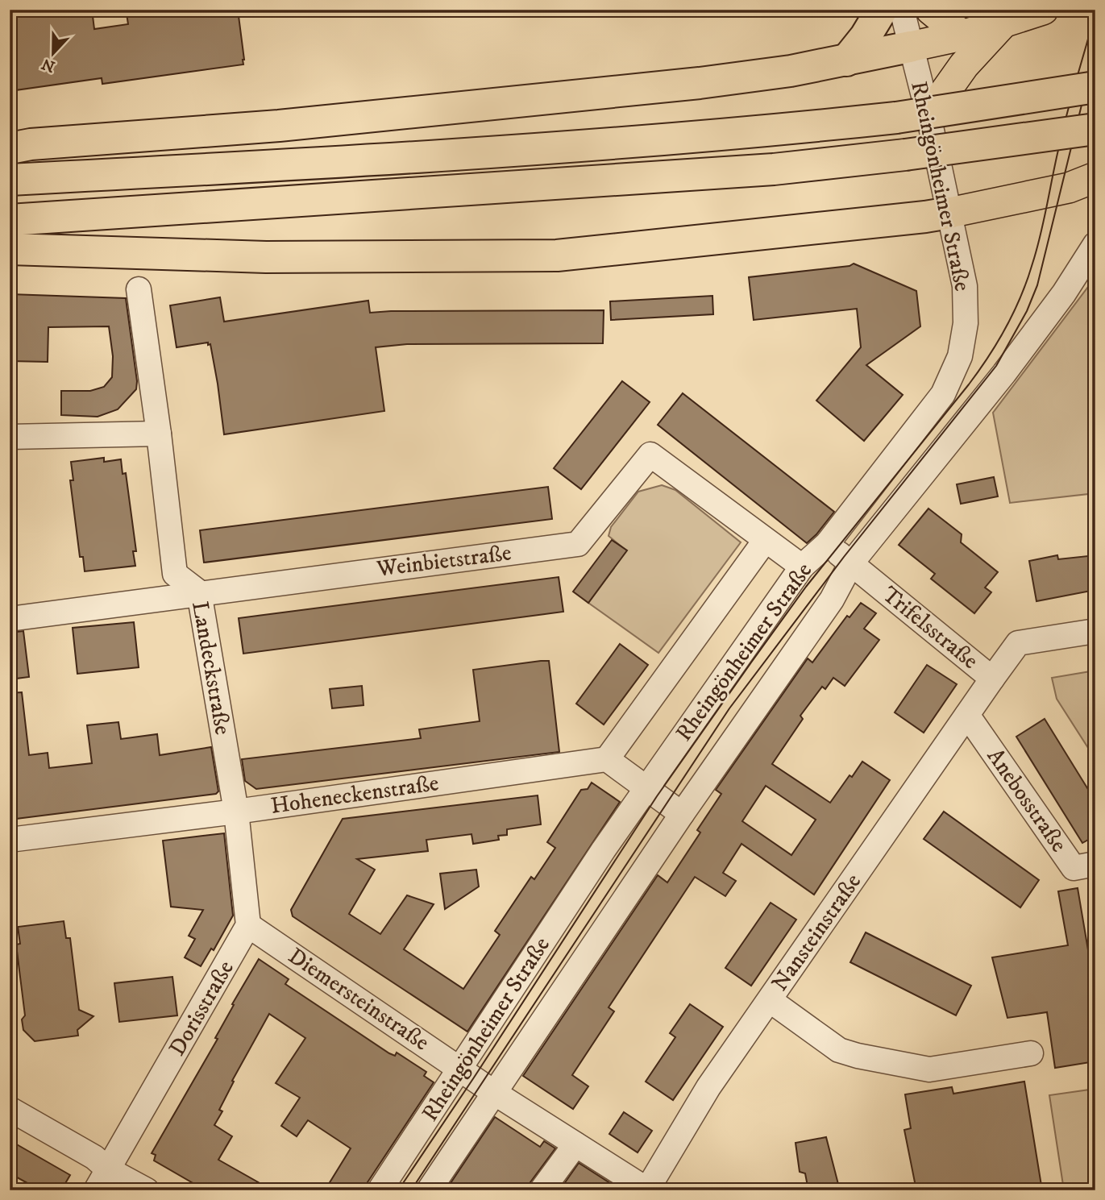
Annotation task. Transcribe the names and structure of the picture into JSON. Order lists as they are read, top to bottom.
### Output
{
  "streets": {
    "street": [
      "Rheingönheimer Straße",
      "Weinbietstraße",
      "Trifelsstraße",
      "Landeckstraße",
      "Hoheneckenstraße",
      "Anebosstraße",
      "Nansteinstraße",
      "Diemersteinstraße",
      "Dorisstraße"
    ]
  },
  "crossings": [
    ["Rheingönheimer Straße", "Weinbietstraße"],
    ["Rheingönheimer Straße", "Trifelsstraße"],
    ["Rheingönheimer Straße", "Diemersteinstraße"],
    ["Weinbietstraße", "Landeckstraße"],
    ["Trifelsstraße", "Nansteinstraße"],
    ["Landeckstraße", "Hoheneckenstraße"],
    ["Anebosstraße", "Nansteinstraße"],
    ["Nansteinstraße", "Diemersteinstraße"],
    ["Diemersteinstraße", "Dorisstraße"]
  ],
  "north": "bottom"
}
